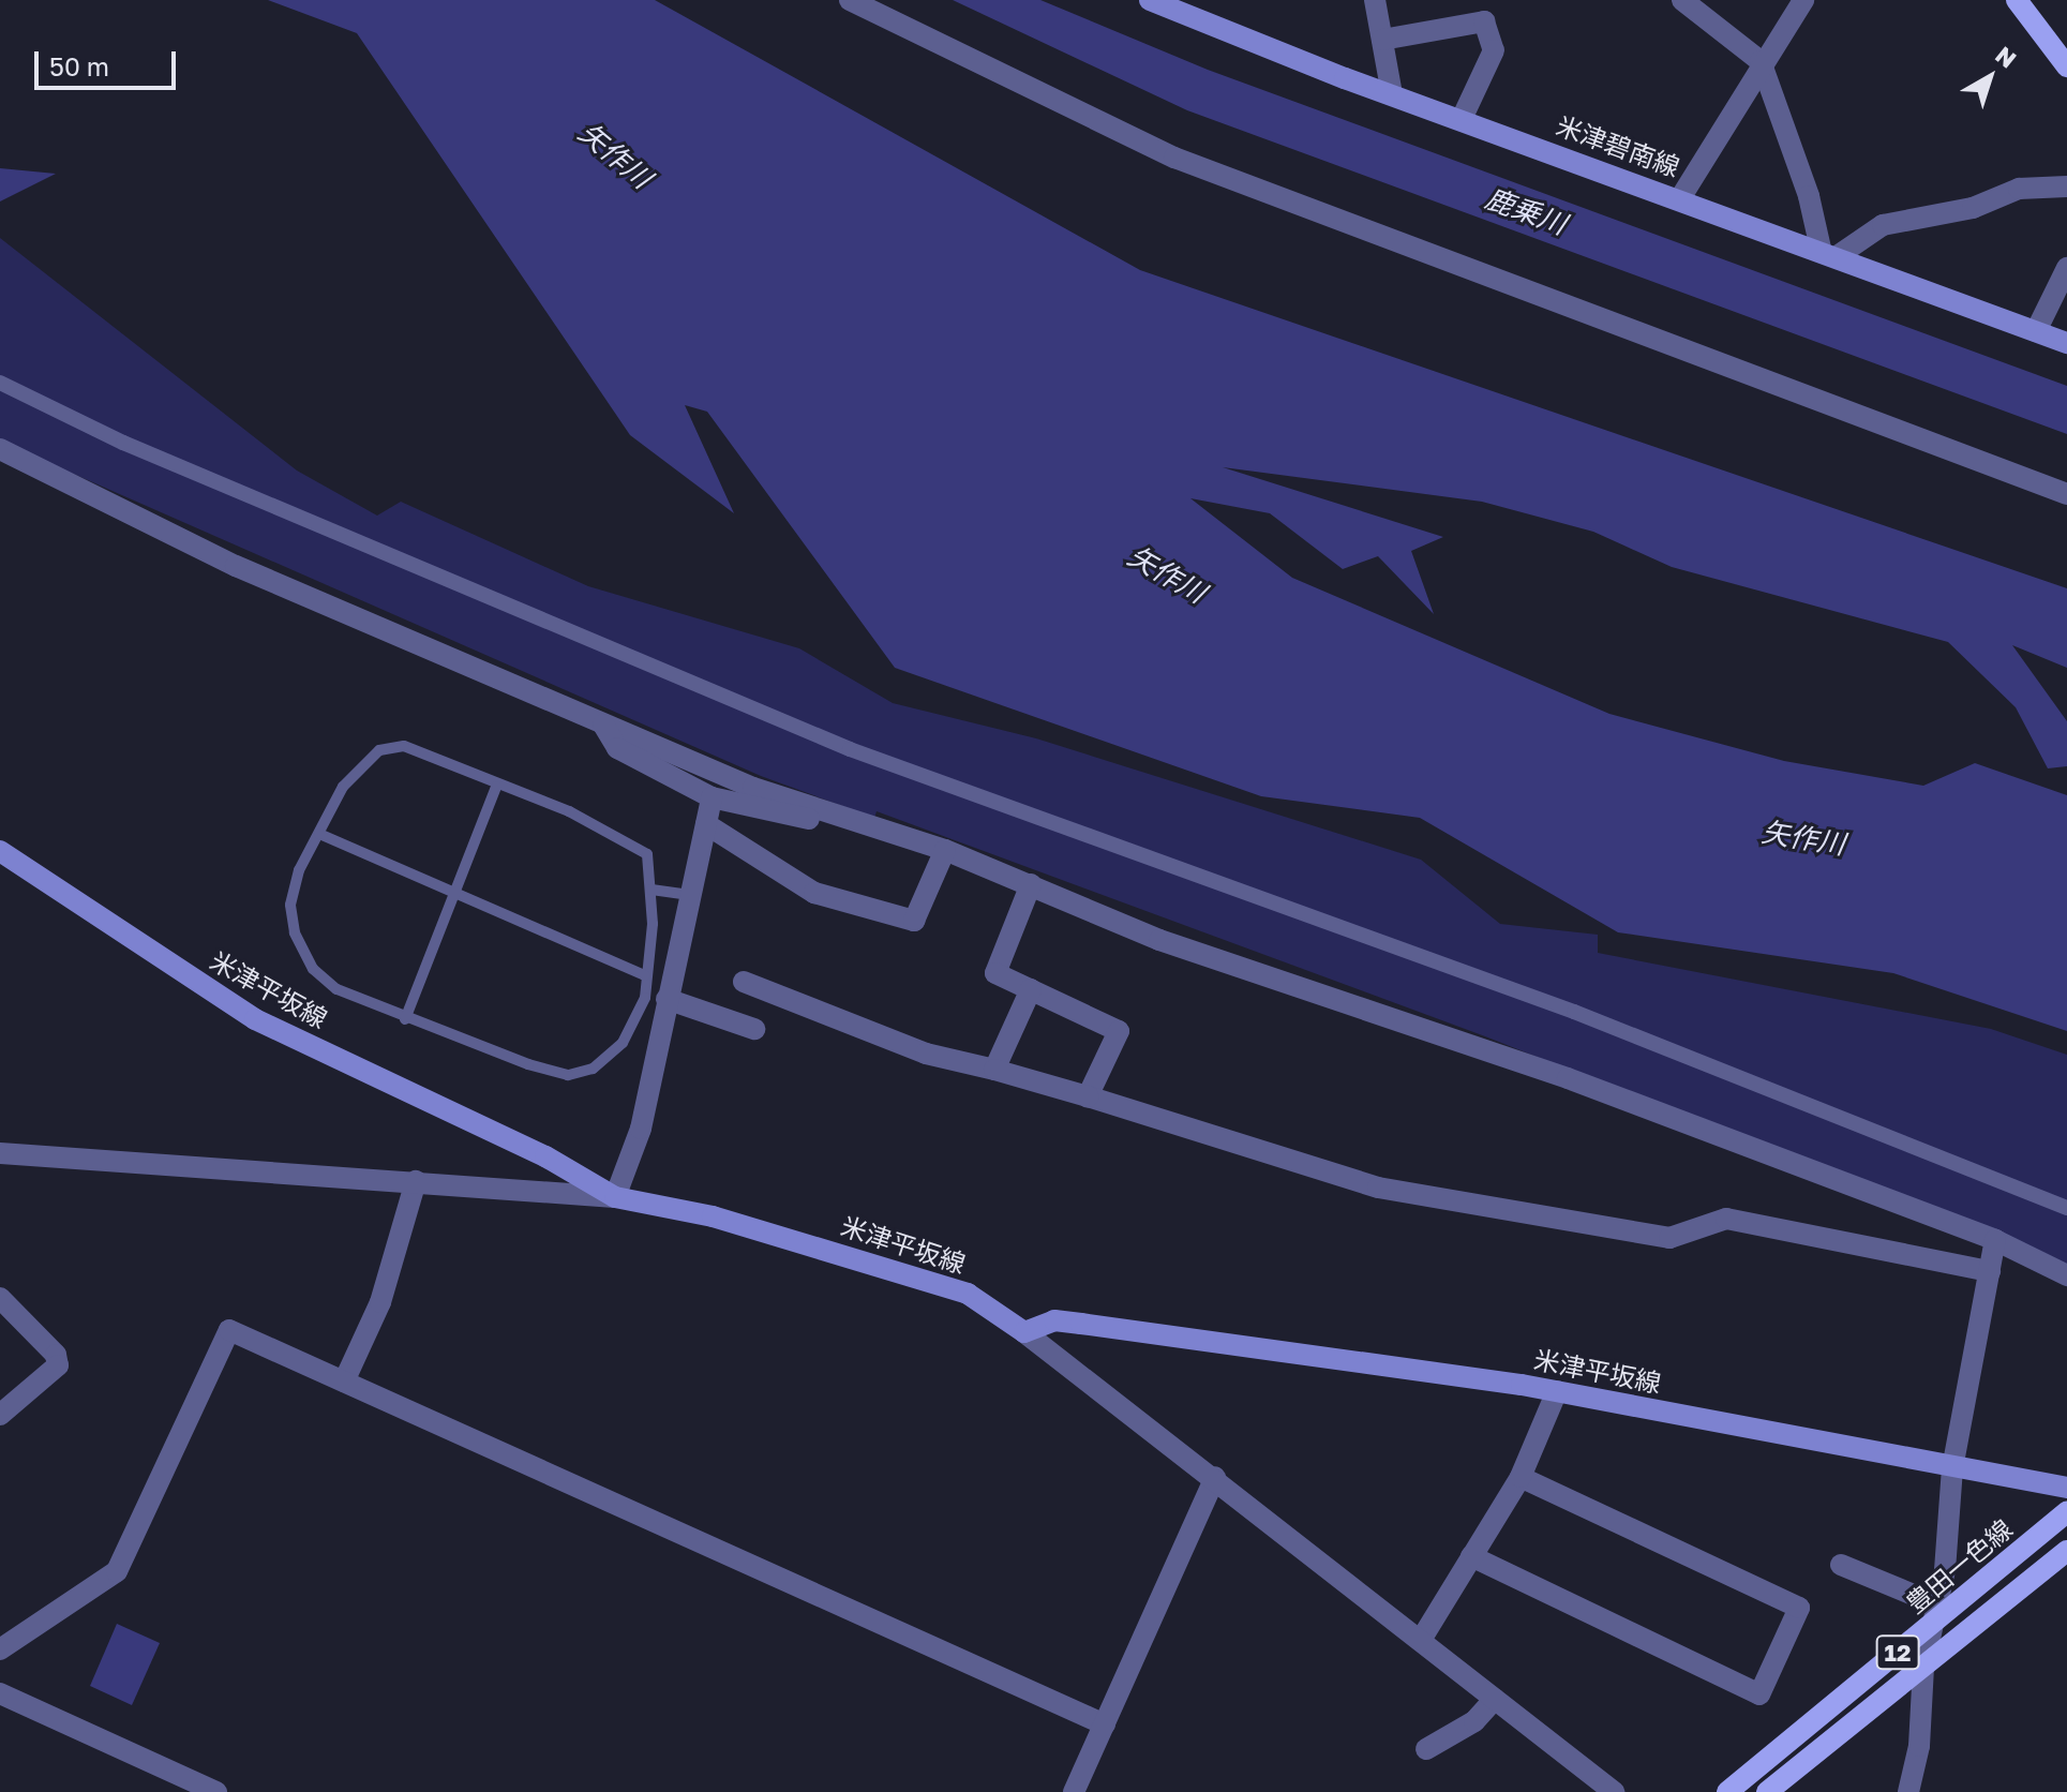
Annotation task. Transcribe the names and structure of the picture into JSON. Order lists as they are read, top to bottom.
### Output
{
  "streets": {
    "main road": [
      "米津碧南線",
      "米津平坂線",
      "豊田一色線",
      "12"
    ]
  },
  "water": ["矢作川", "鹿乗川"],
  "scale_bar": "50 m",
  "north": "top right"
}
